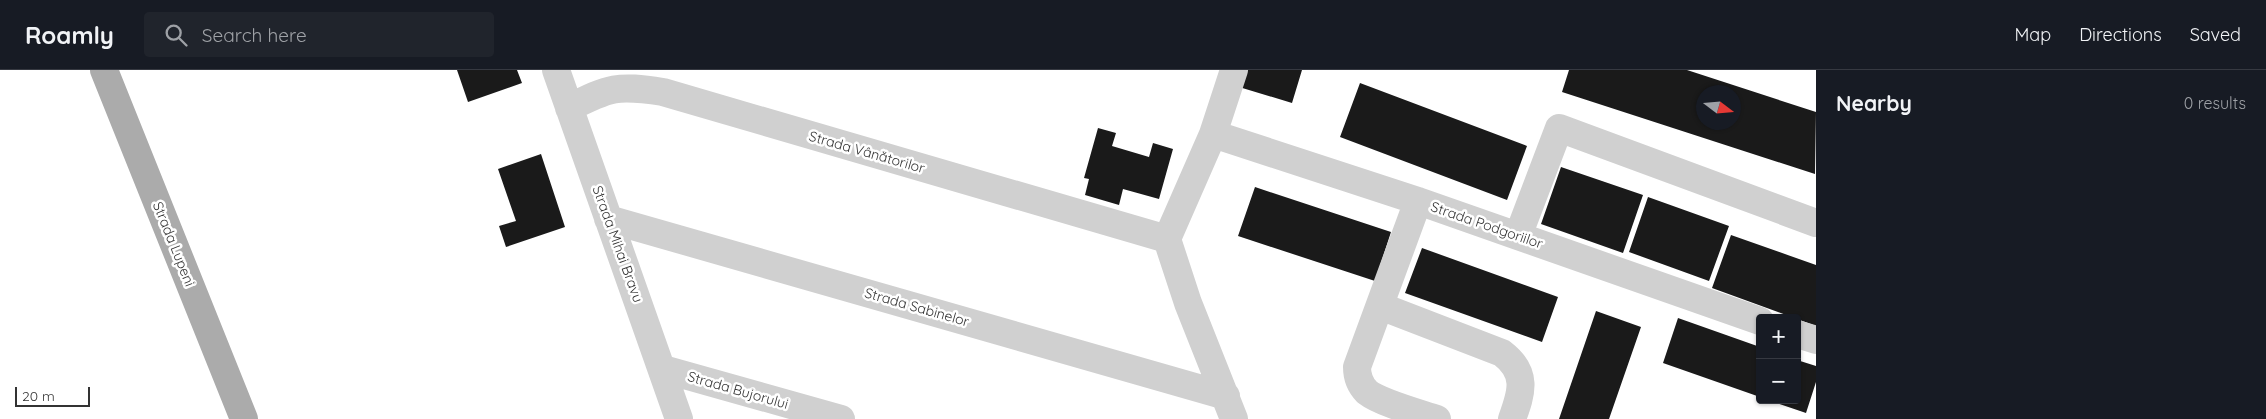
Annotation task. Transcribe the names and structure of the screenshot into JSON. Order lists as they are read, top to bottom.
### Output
{
  "streets": {
    "main road": ["Strada Lupeni"],
    "street": [
      "Strada Vânătorilor",
      "Strada Podgoriilor",
      "Strada Mihai Bravu",
      "Strada Sabinelor",
      "Strada Bujorului"
    ]
  },
  "crossings": [
    ["Strada Vânătorilor", "Strada Mihai Bravu"],
    ["Strada Mihai Bravu", "Strada Sabinelor"],
    ["Strada Mihai Bravu", "Strada Bujorului"]
  ],
  "scale_bar": "20 m",
  "north": "right",
  "page": {
    "header": "Roamly",
    "search": "Search here",
    "nav": ["Map", "Directions", "Saved"],
    "heading": ["Nearby", "0 results"],
    "map_buttons": ["+", "−"],
    "scale": "20 m"
  }
}
